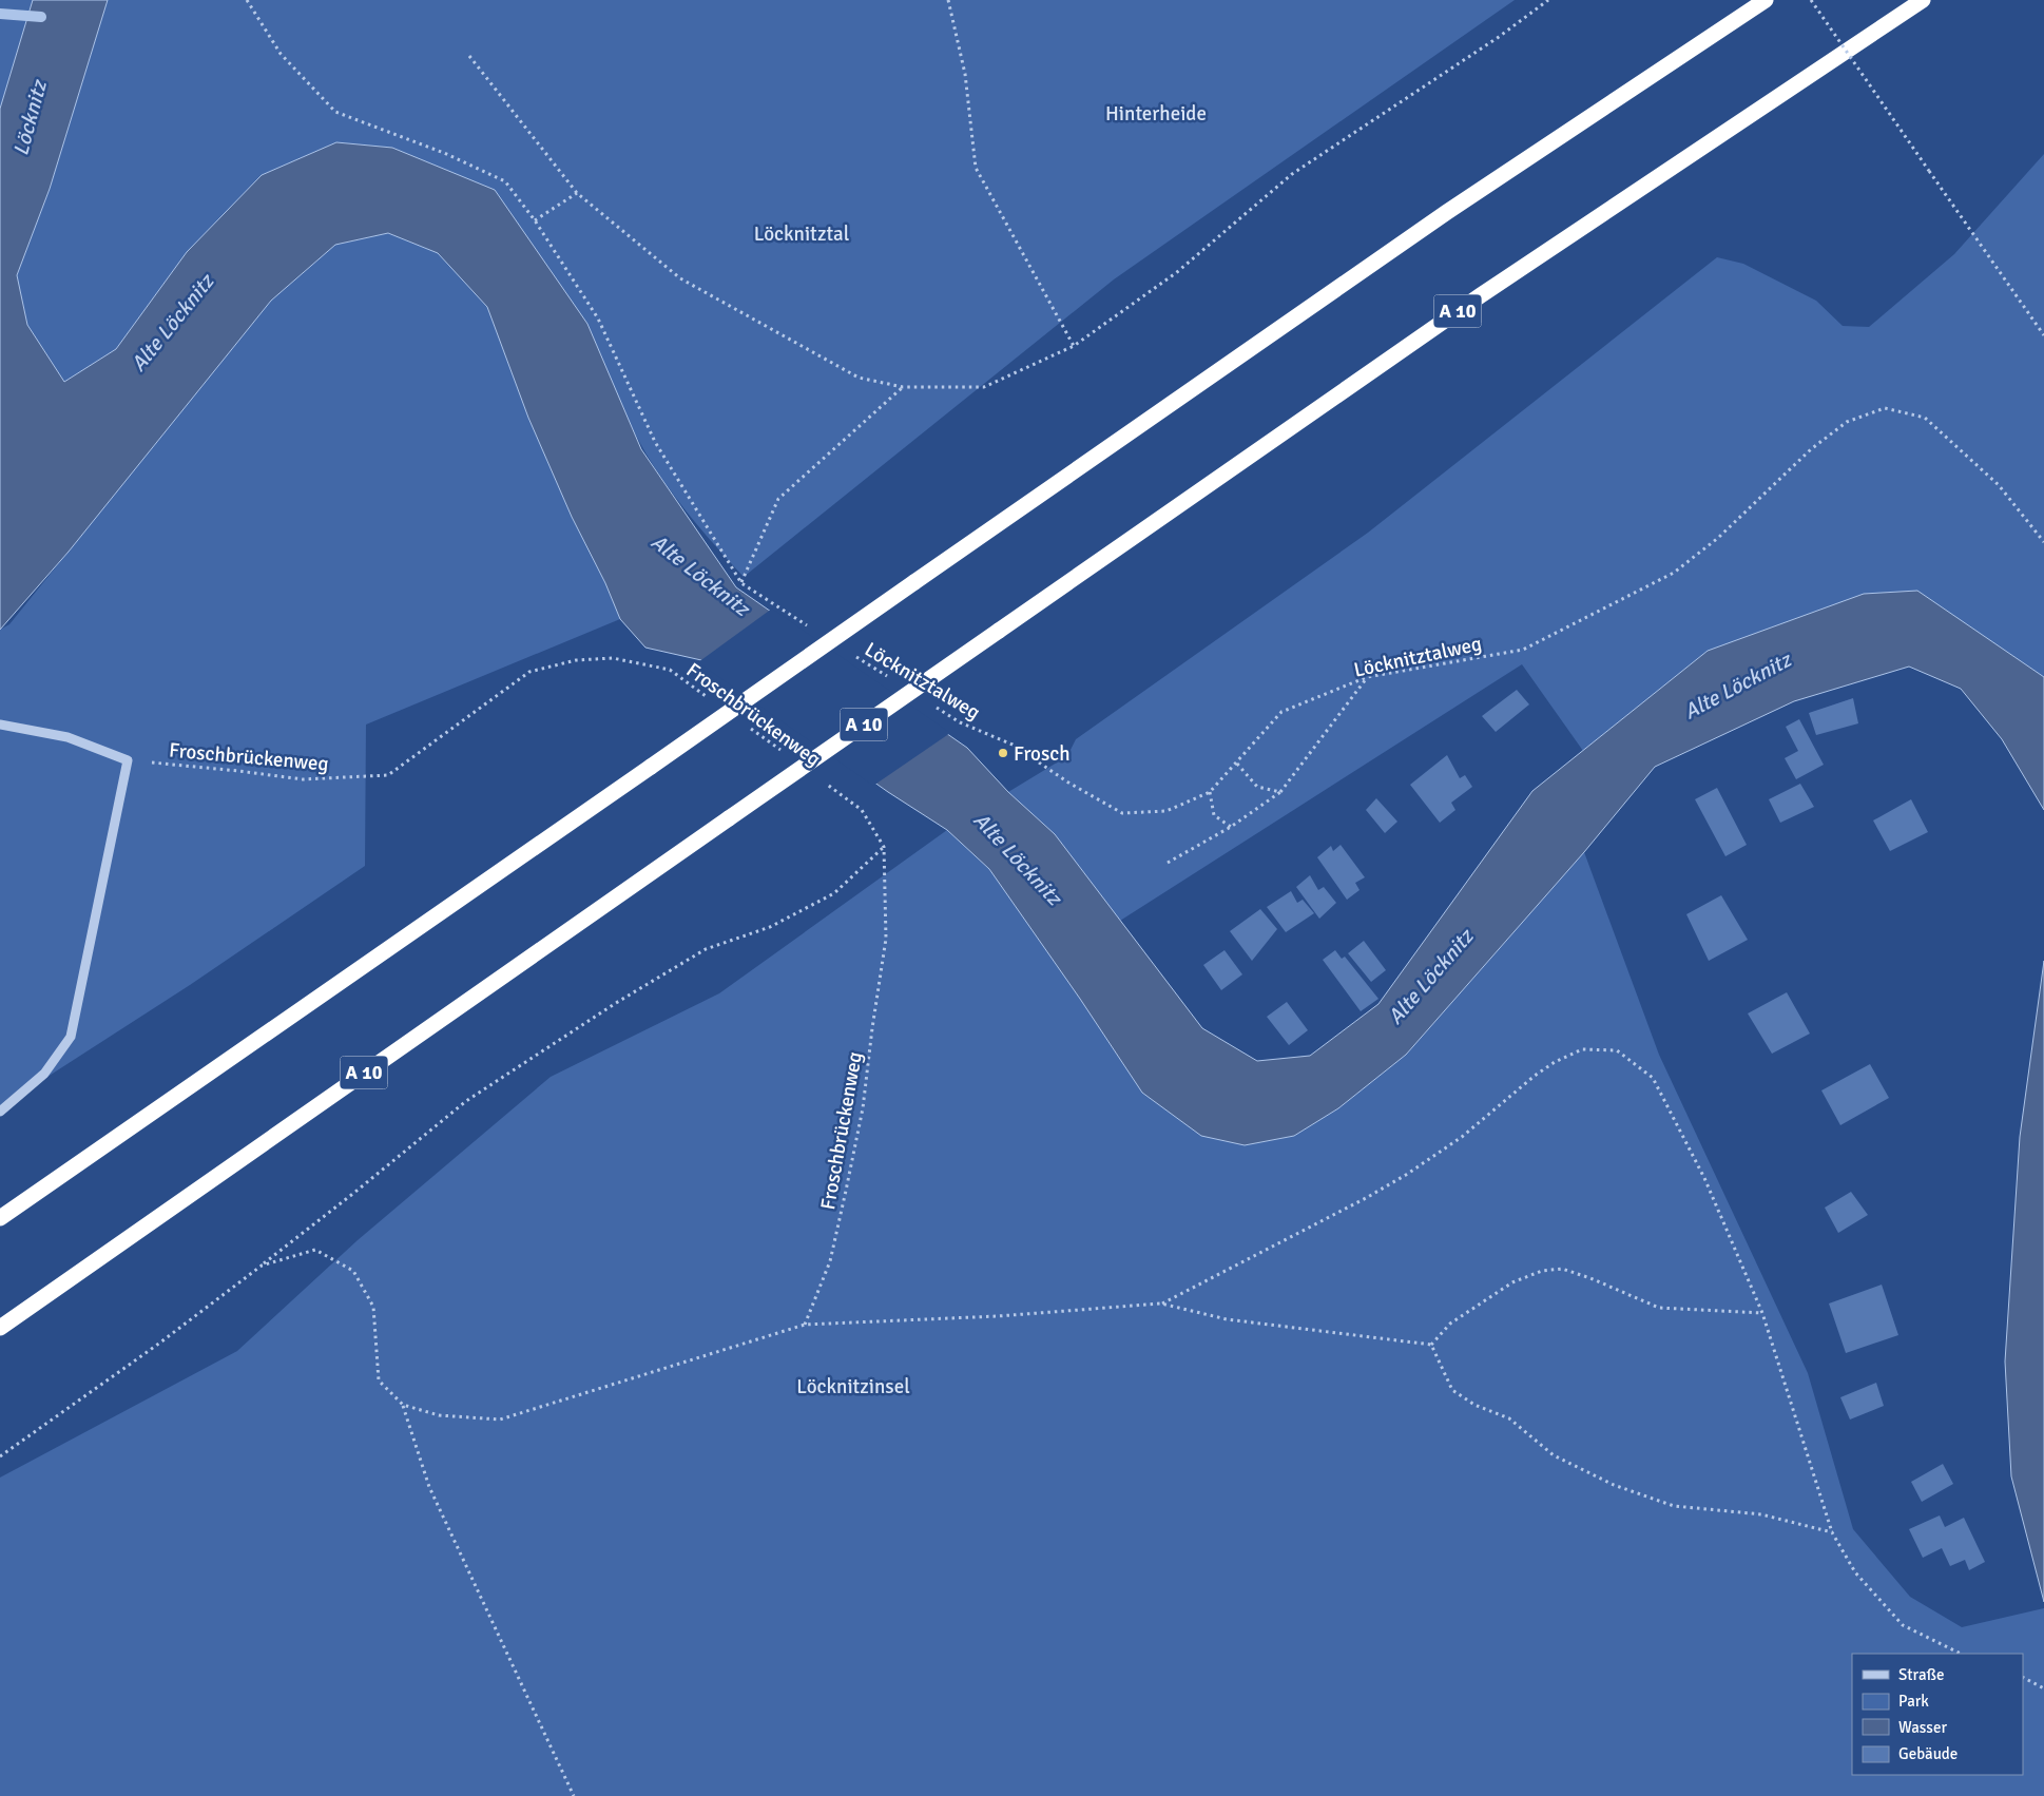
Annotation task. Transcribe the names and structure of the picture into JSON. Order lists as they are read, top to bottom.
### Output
{
  "streets": {
    "highway": ["A 10"],
    "path": ["Löcknitztalweg", "Froschbrückenweg"]
  },
  "water": ["Löcknitz", "Alte Löcknitz"],
  "parks": ["Hinterheide", "Löcknitztal", "Löcknitzinsel"],
  "places": ["Frosch"],
  "legend": [
    "Straße",
    "Park",
    "Wasser",
    "Gebäude"
  ]
}
